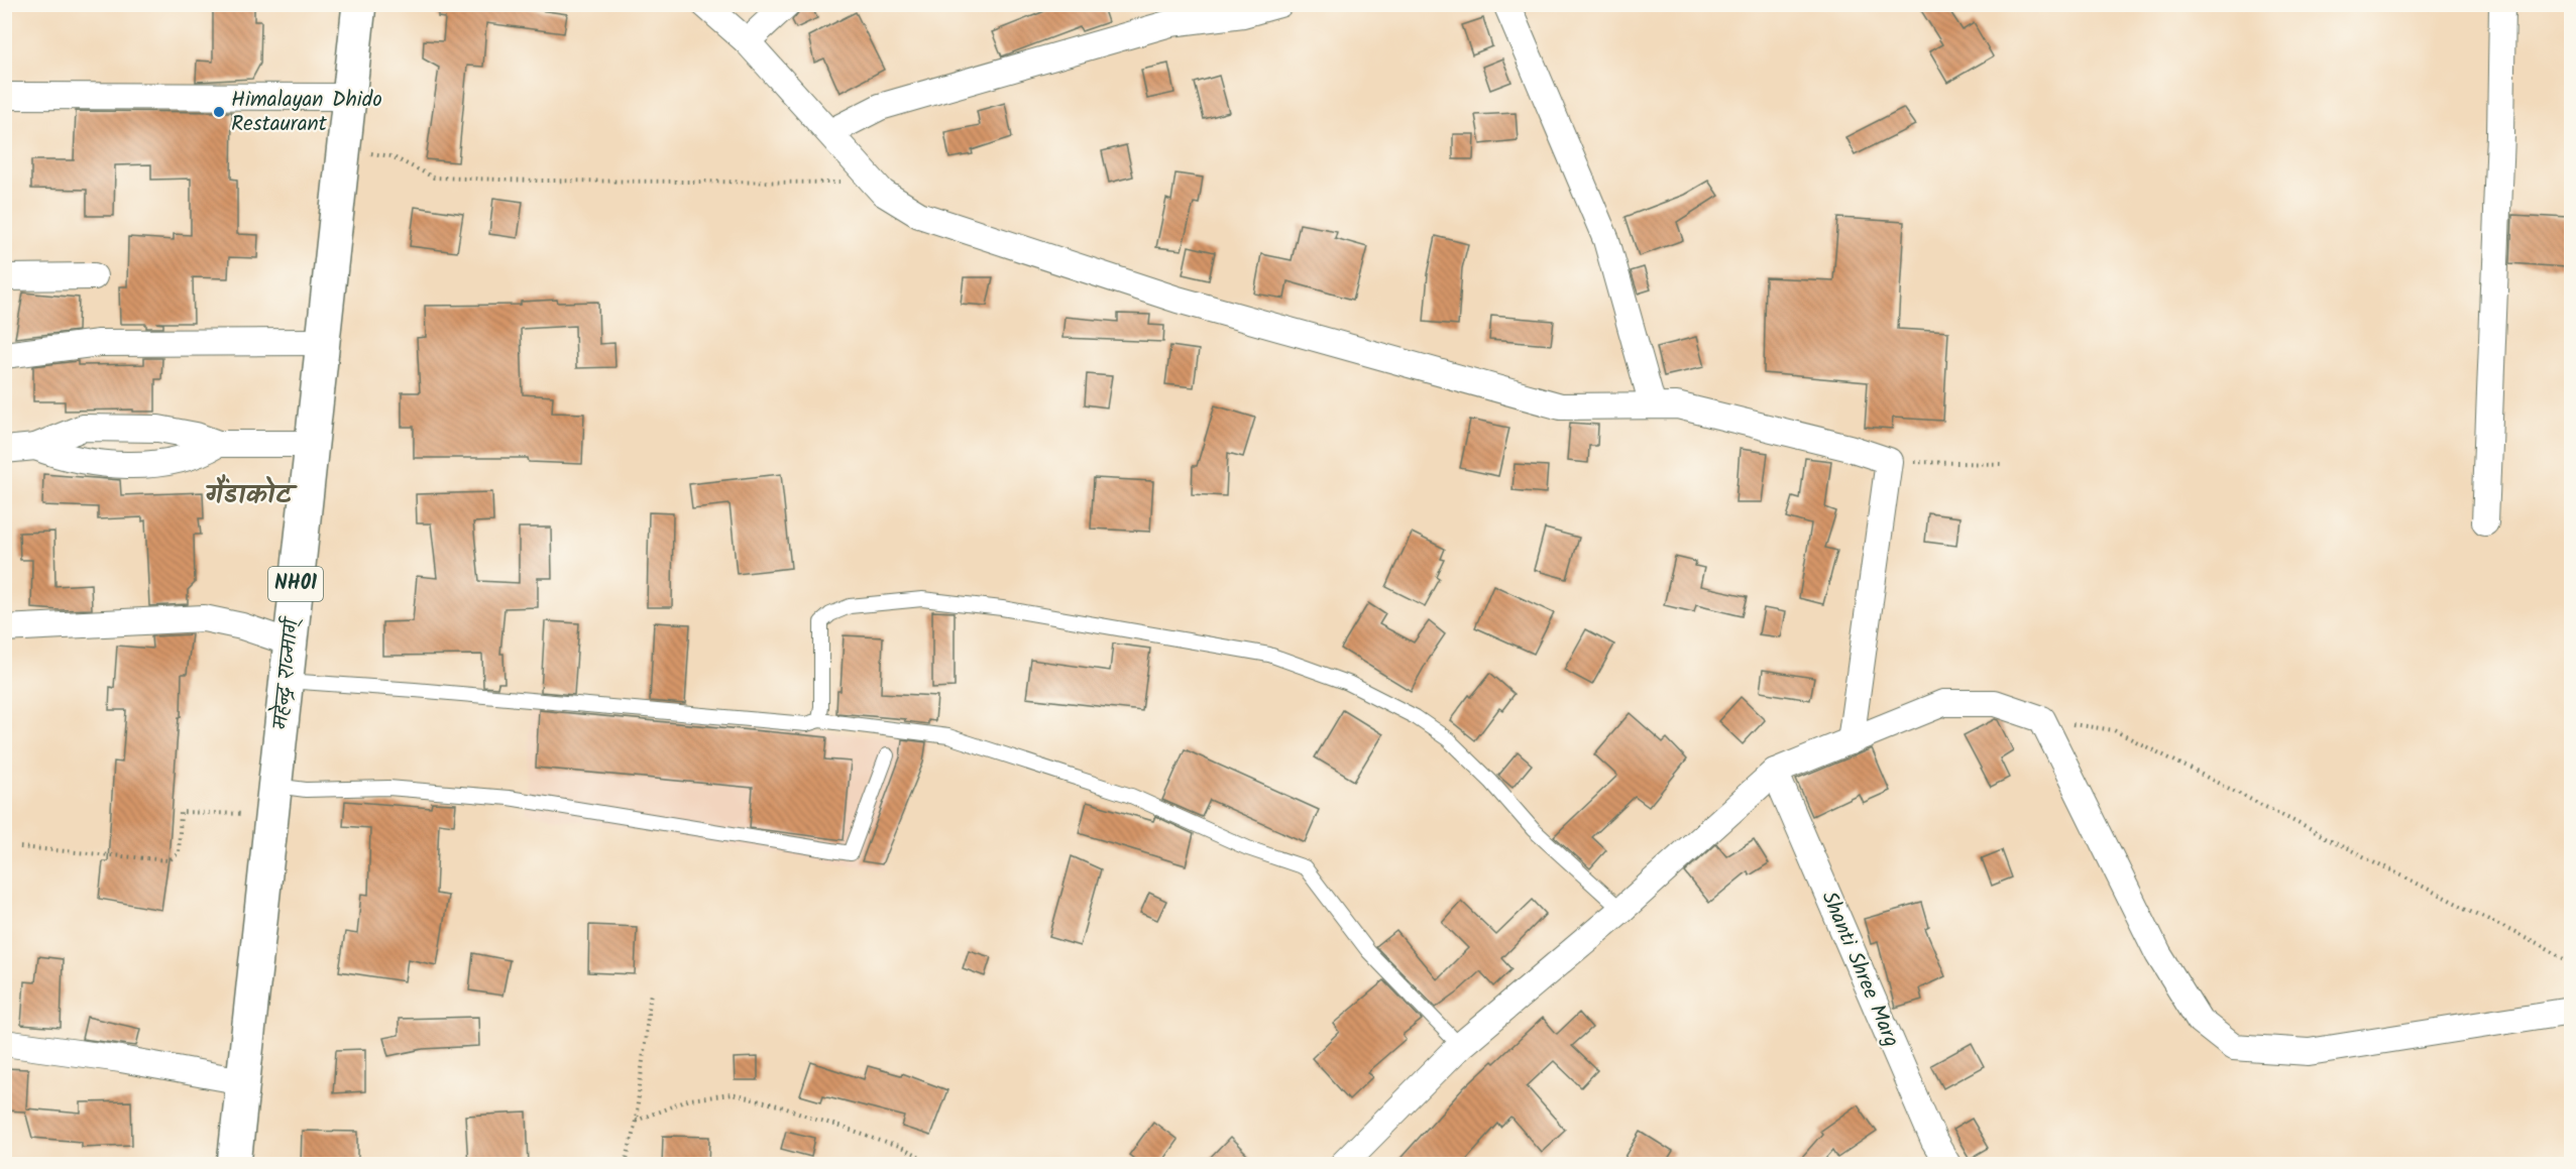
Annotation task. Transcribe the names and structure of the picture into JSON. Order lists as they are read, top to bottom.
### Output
{
  "streets": {
    "highway": ["NH01", "महेन्द्र राज्मार्ग्"],
    "street": ["Shanti Shree Marg"]
  },
  "districts": ["गैंडाकोट"],
  "places": ["Himalayan Dhido Restaurant"]
}
